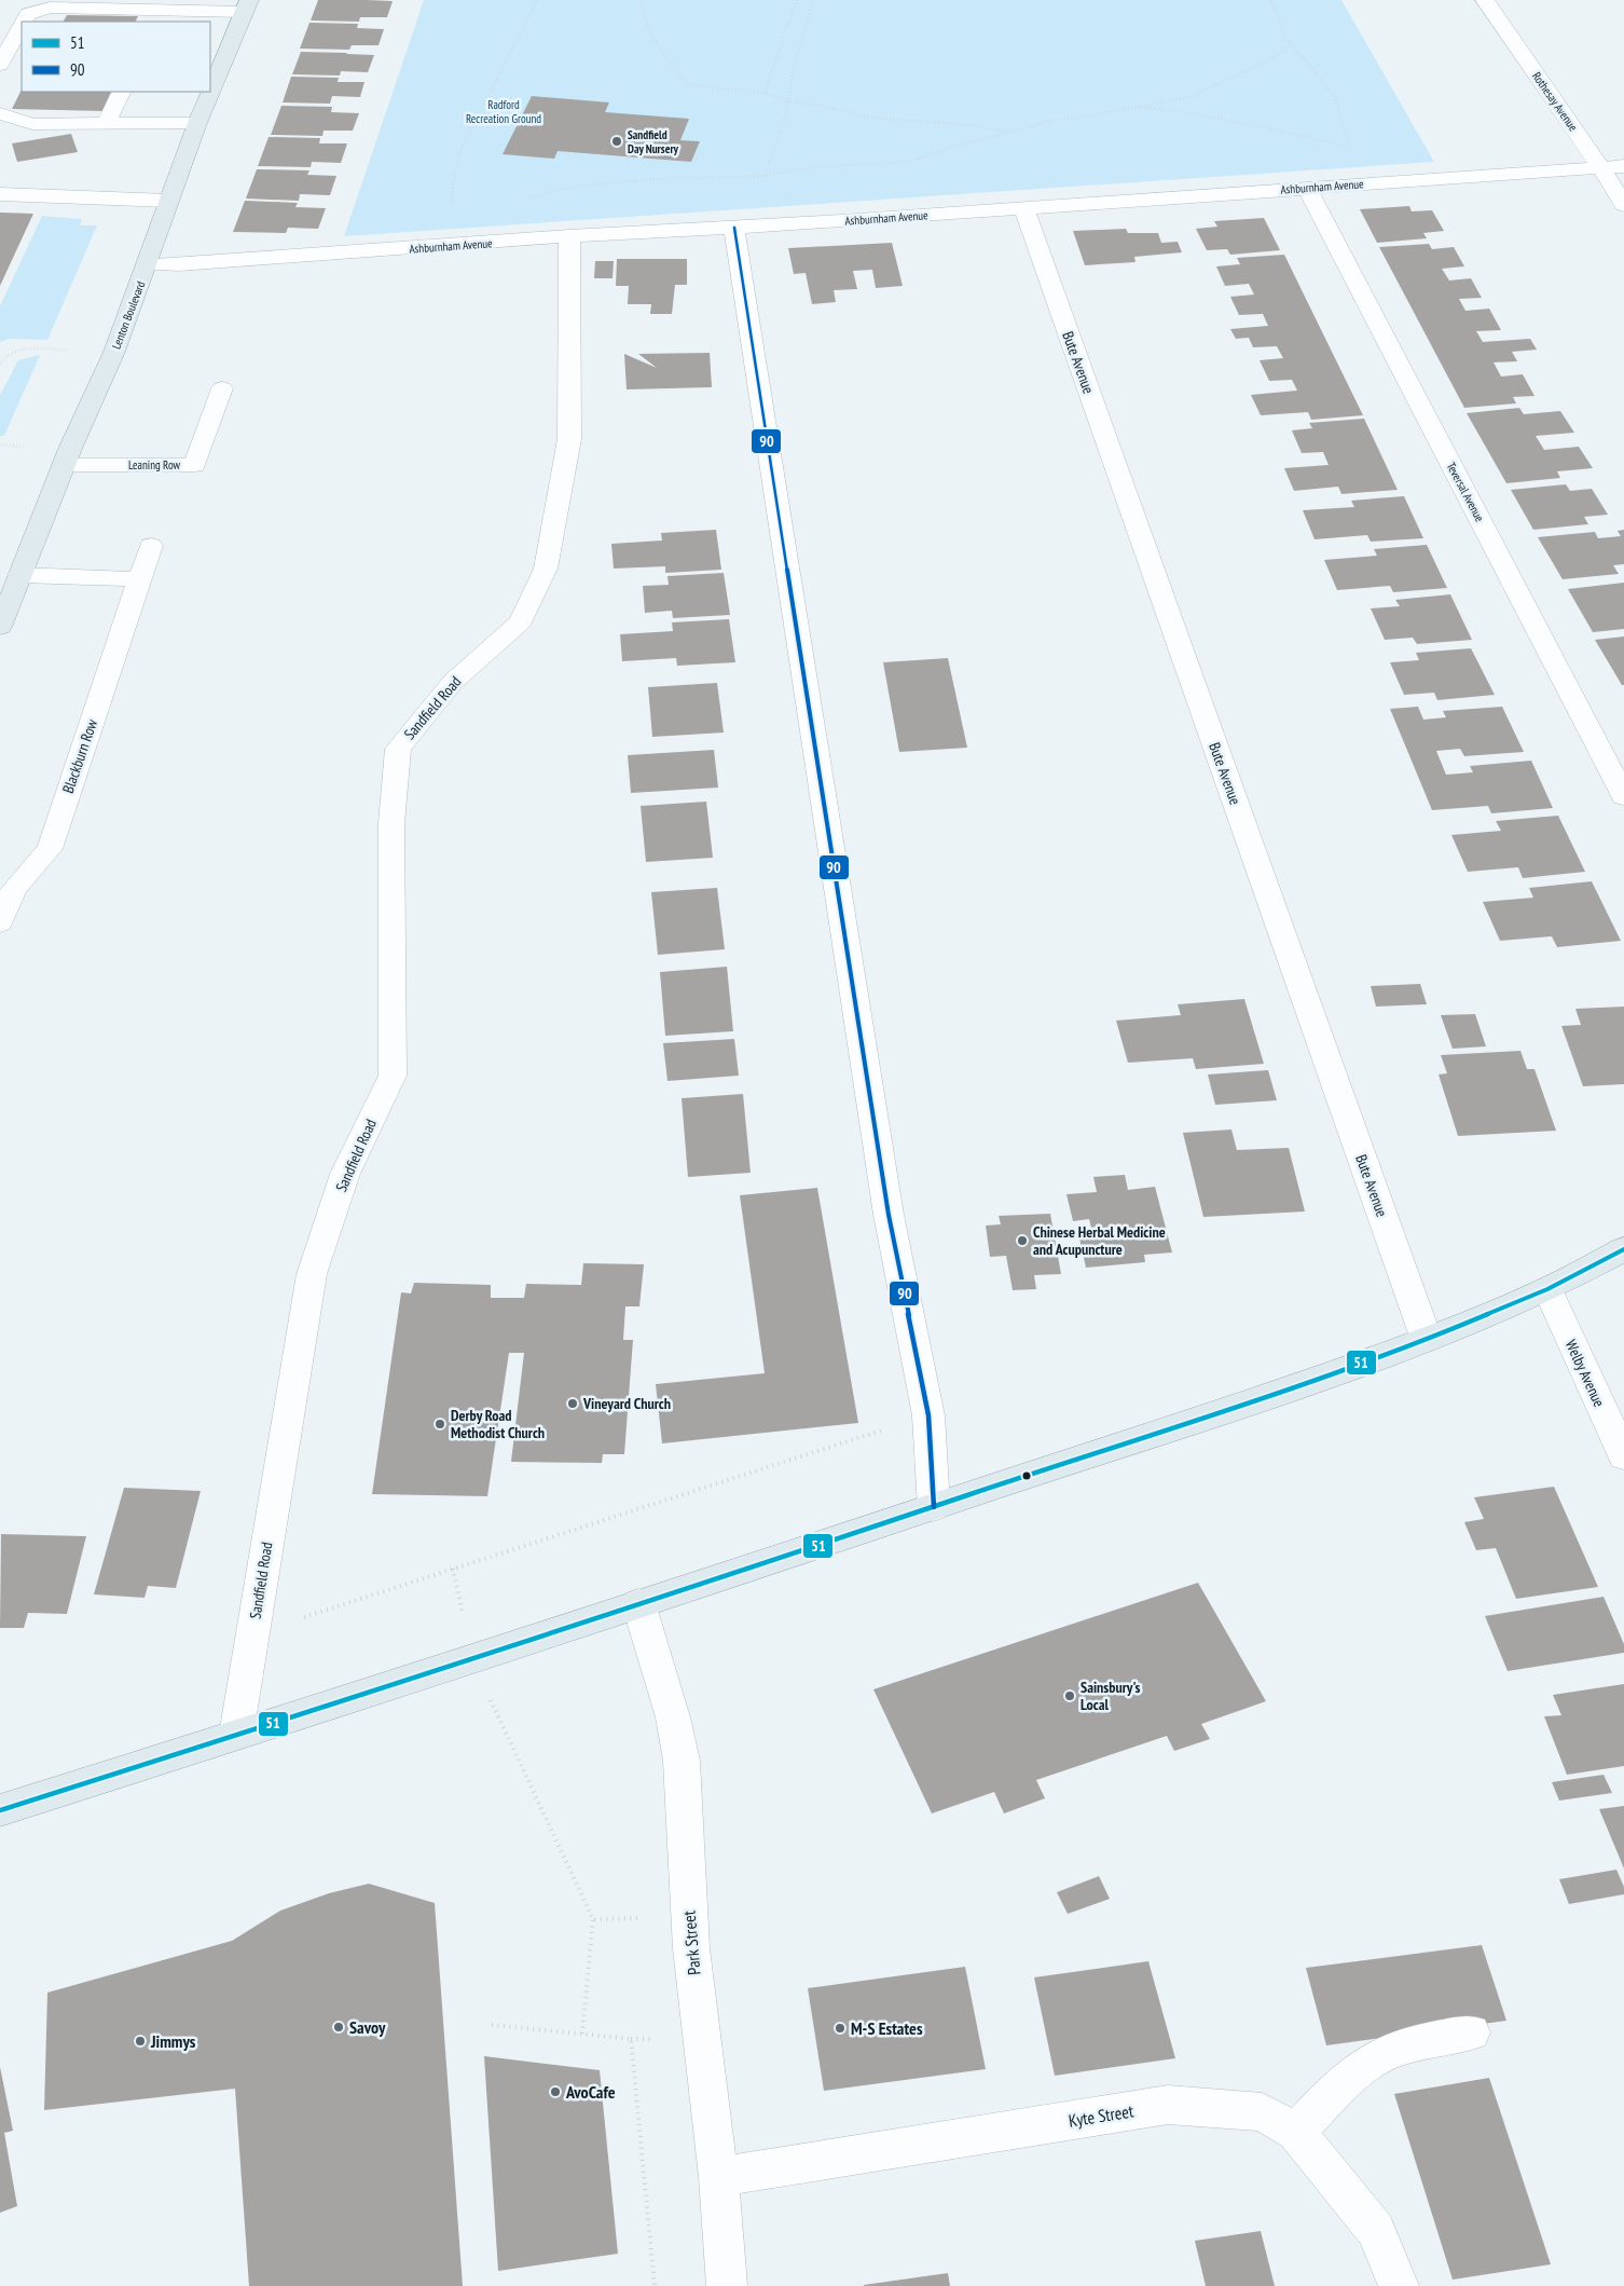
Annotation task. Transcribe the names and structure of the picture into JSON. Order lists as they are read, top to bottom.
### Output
{
  "streets": {
    "main road": ["Lenton Boulevard"],
    "street": [
      "Rothesay Avenue",
      "Ashburnham Avenue",
      "Bute Avenue",
      "Leaning Row",
      "Teversal Avenue",
      "Sandfield Road",
      "Blackburn Row",
      "Welby Avenue",
      "Park Street",
      "Kyte Street"
    ]
  },
  "crossings": [
    ["Rothesay Avenue", "Ashburnham Avenue"],
    ["Ashburnham Avenue", "Lenton Boulevard"],
    ["Ashburnham Avenue", "Bute Avenue"],
    ["Ashburnham Avenue", "Teversal Avenue"],
    ["Ashburnham Avenue", "Sandfield Road"],
    ["Lenton Boulevard", "Leaning Row"],
    ["Park Street", "Kyte Street"]
  ],
  "parks": ["Radford Recreation Ground"],
  "places": [
    "Sandfield Day Nursery",
    "Chinese Herbal Medicine and Acupuncture",
    "Vineyard Church",
    "Derby Road Methodist Church",
    "Sainsbury's Local",
    "Savoy",
    "M-S Estates",
    "Jimmys",
    "AvoCafe"
  ],
  "lines": ["transit line 90", "transit line 51"],
  "legend": ["51", "90"]
}
